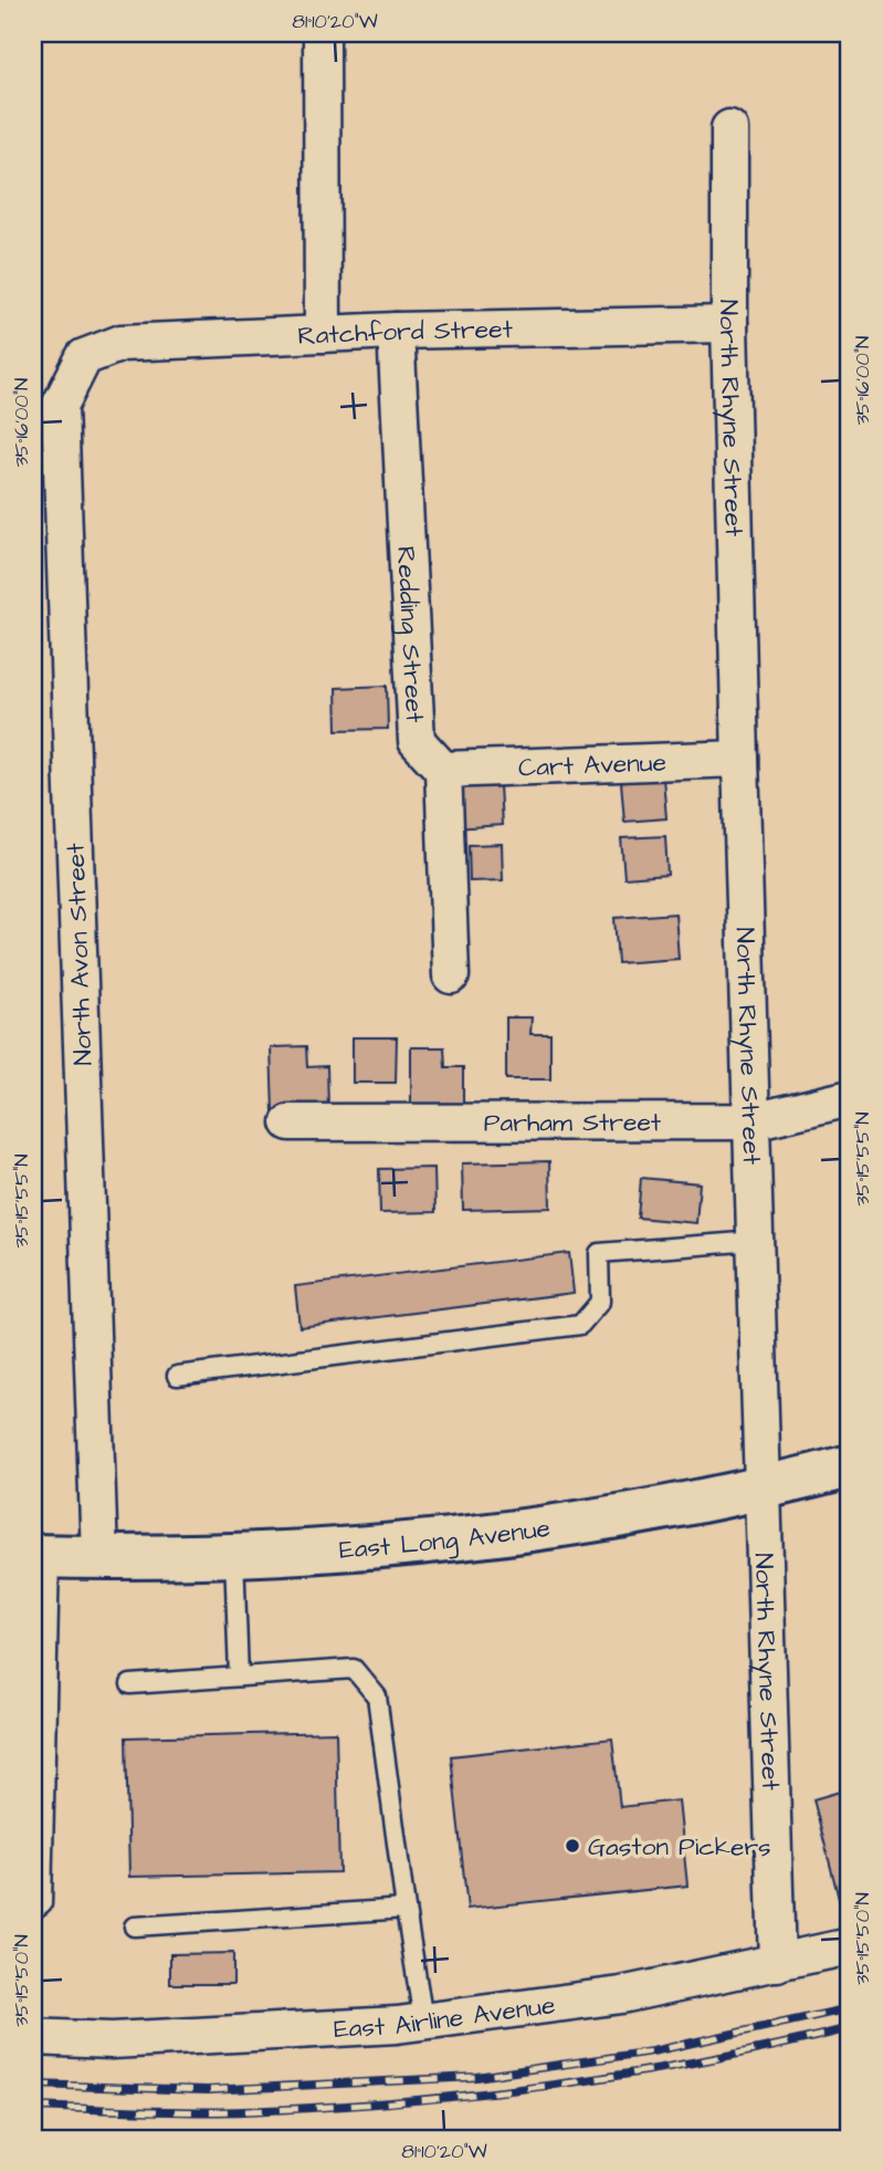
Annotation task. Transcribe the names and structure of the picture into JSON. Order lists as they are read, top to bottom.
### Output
{
  "streets": {
    "main road": ["East Long Avenue"],
    "street": [
      "Ratchford Street",
      "North Rhyne Street",
      "Redding Street",
      "Cart Avenue",
      "North Avon Street",
      "Parham Street",
      "East Airline Avenue"
    ]
  },
  "crossings": [
    ["Ratchford Street", "North Rhyne Street"],
    ["Ratchford Street", "Redding Street"],
    ["Ratchford Street", "North Avon Street"],
    ["North Rhyne Street", "Cart Avenue"],
    ["North Rhyne Street", "Parham Street"],
    ["North Rhyne Street", "East Long Avenue"],
    ["North Rhyne Street", "East Airline Avenue"],
    ["Redding Street", "Cart Avenue"],
    ["North Avon Street", "East Long Avenue"]
  ],
  "places": ["Gaston Pickers"],
  "coordinates": [
    "81°10'20\"W",
    "35°16'00\"N",
    "35°15'55\"N",
    "35°15'50\"N"
  ]
}
